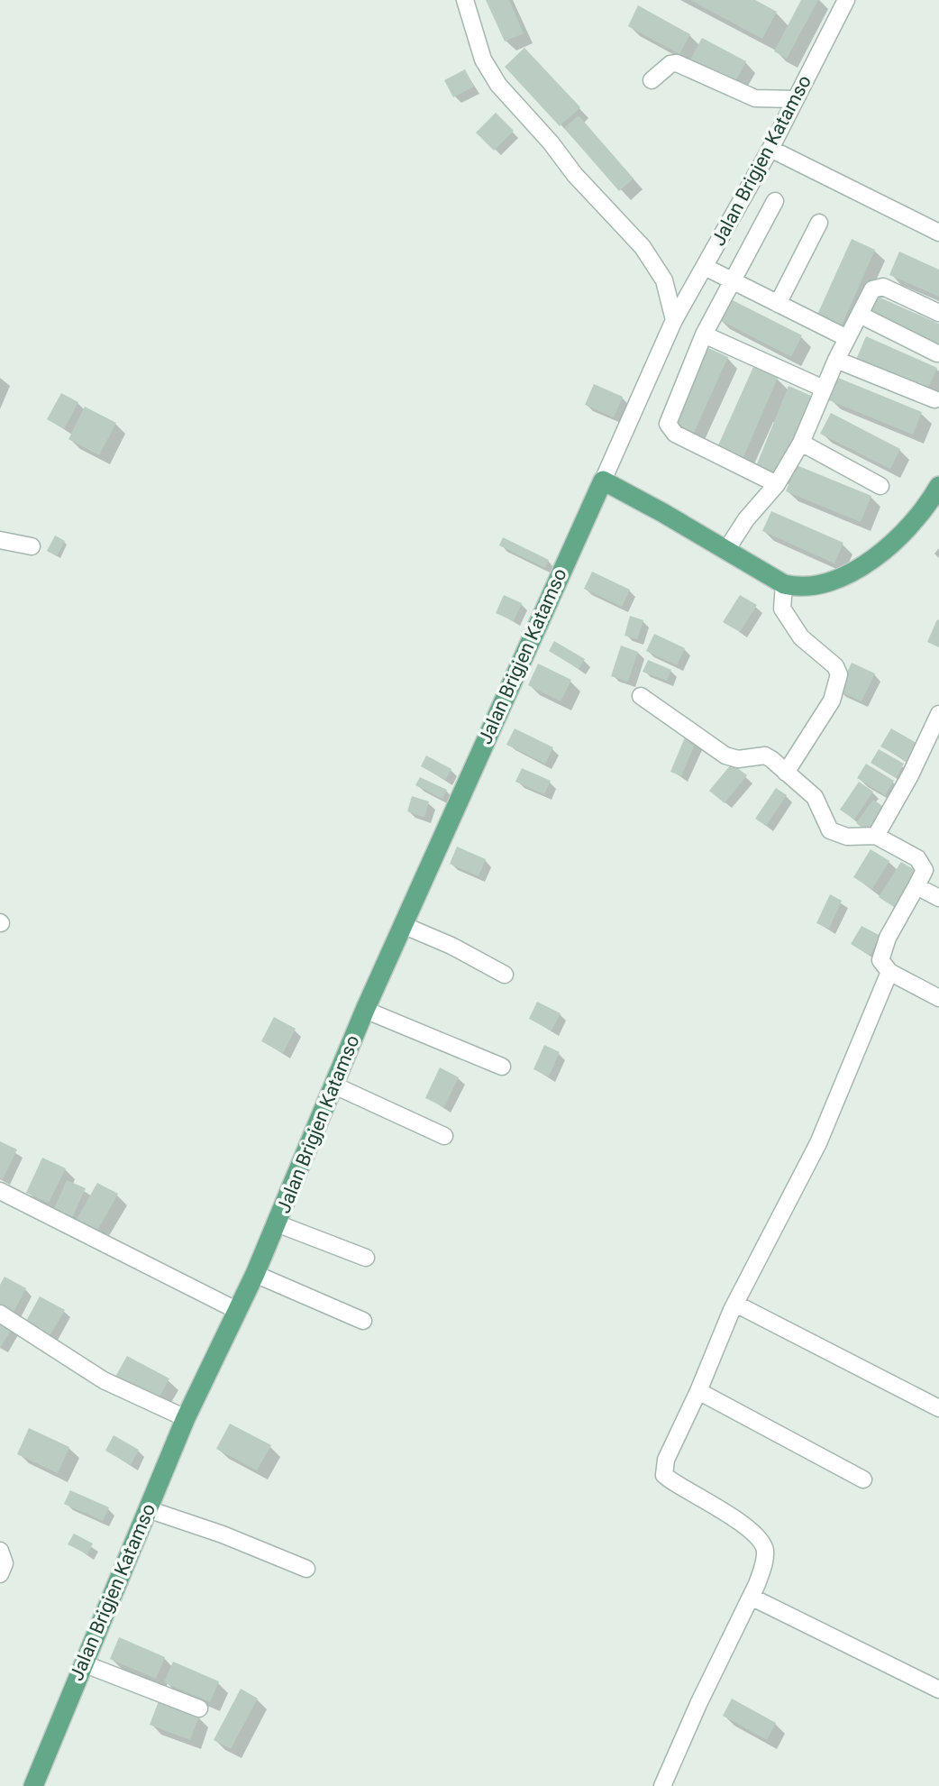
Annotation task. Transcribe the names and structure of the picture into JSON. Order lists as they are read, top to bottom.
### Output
{
  "streets": {
    "main road": ["Jalan Brigjen Katamso"]
  }
}
